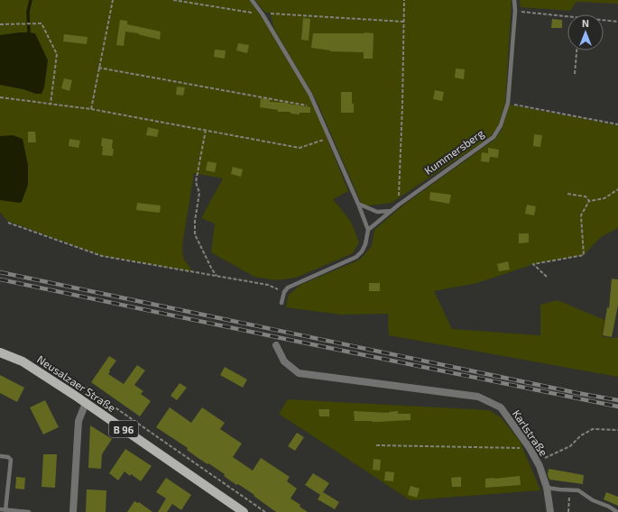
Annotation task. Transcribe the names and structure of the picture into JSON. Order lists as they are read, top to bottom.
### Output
{
  "streets": {
    "main road": ["Neusalzaer Straße", "B 96"],
    "street": ["Karlstraße"],
    "lane": ["Kummersberg"]
  },
  "north": "top"
}
